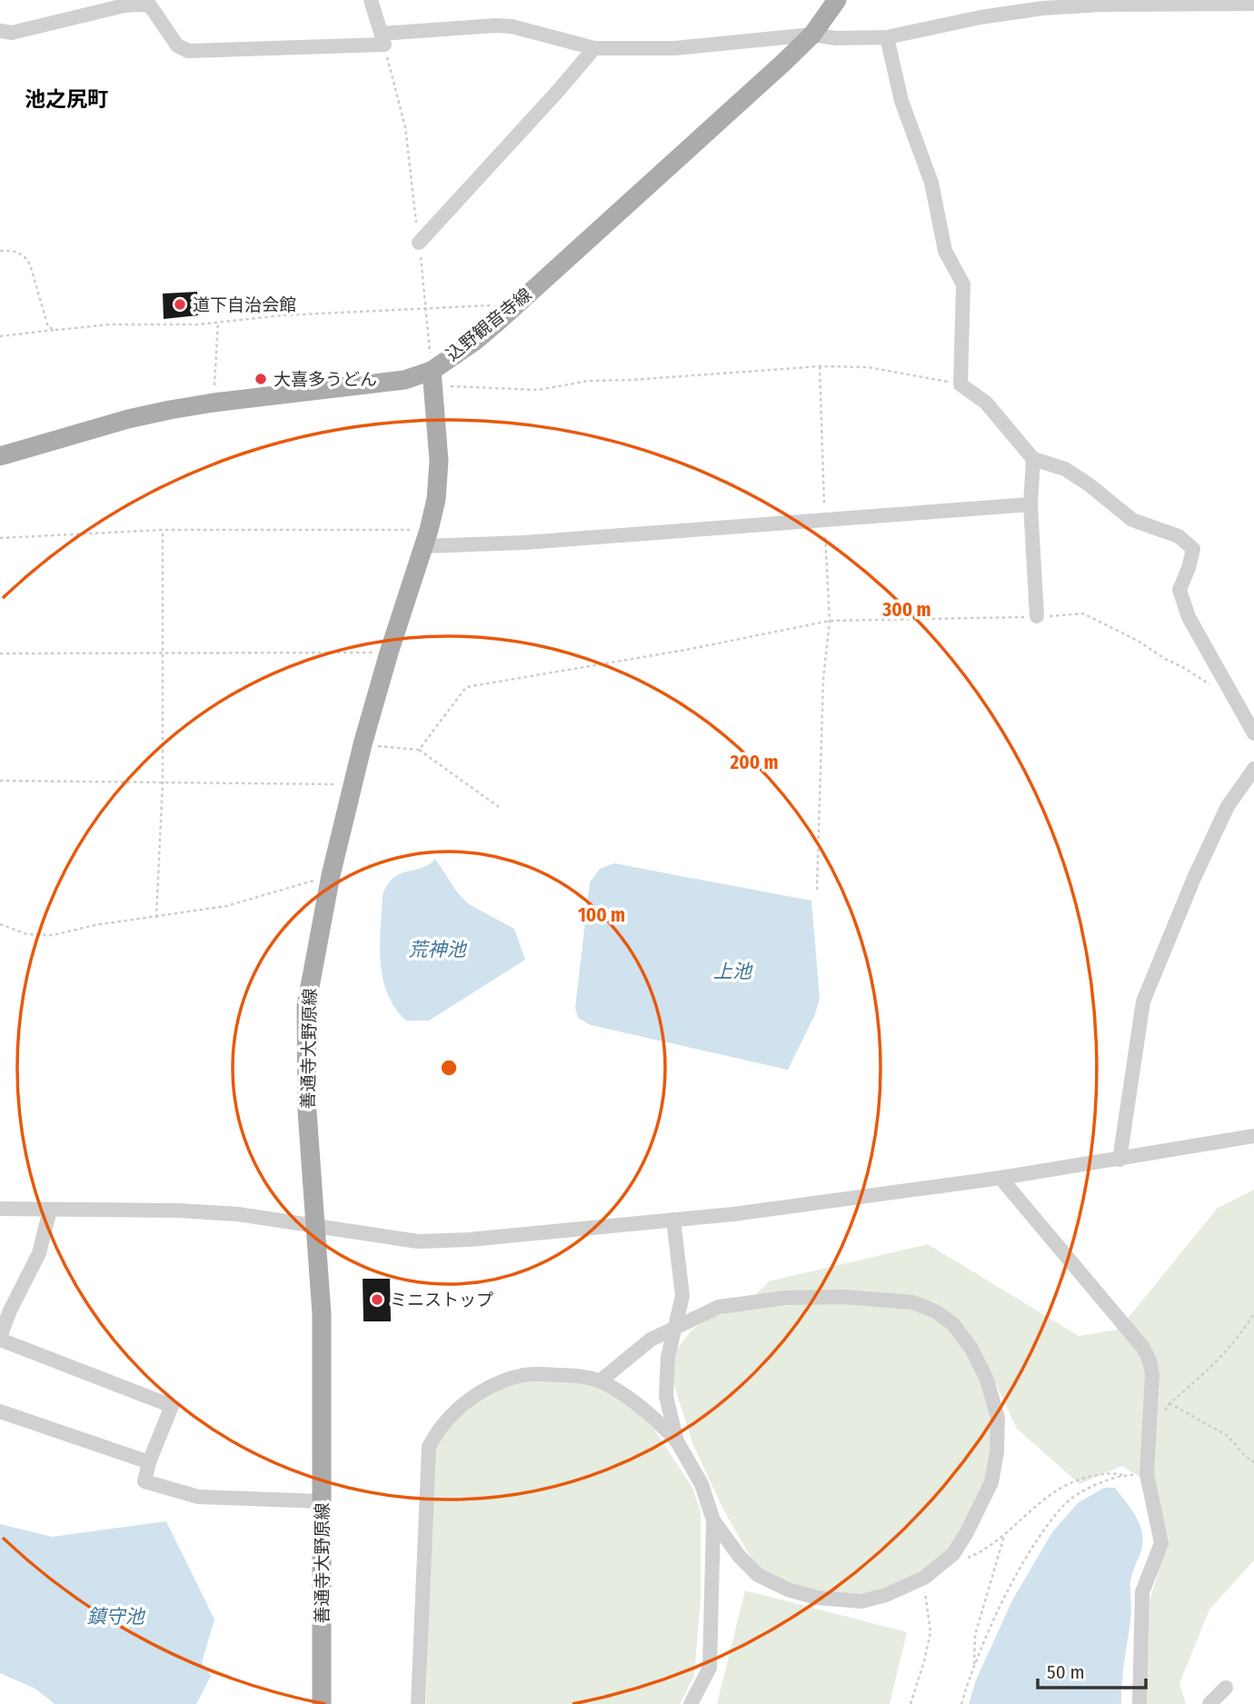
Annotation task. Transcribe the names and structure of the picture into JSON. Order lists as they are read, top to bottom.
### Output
{
  "streets": {
    "main road": ["込野観音寺線", "善通寺大野原線"]
  },
  "crossings": [
    ["込野観音寺線", "善通寺大野原線"]
  ],
  "districts": ["池之尻町"],
  "water": ["荒神池", "上池", "鎮守池"],
  "places": ["道下自治会館", "大喜多うどん", "ミニストップ"],
  "scale_bar": "50 m",
  "rings": ["300 m", "200 m", "100 m"]
}
